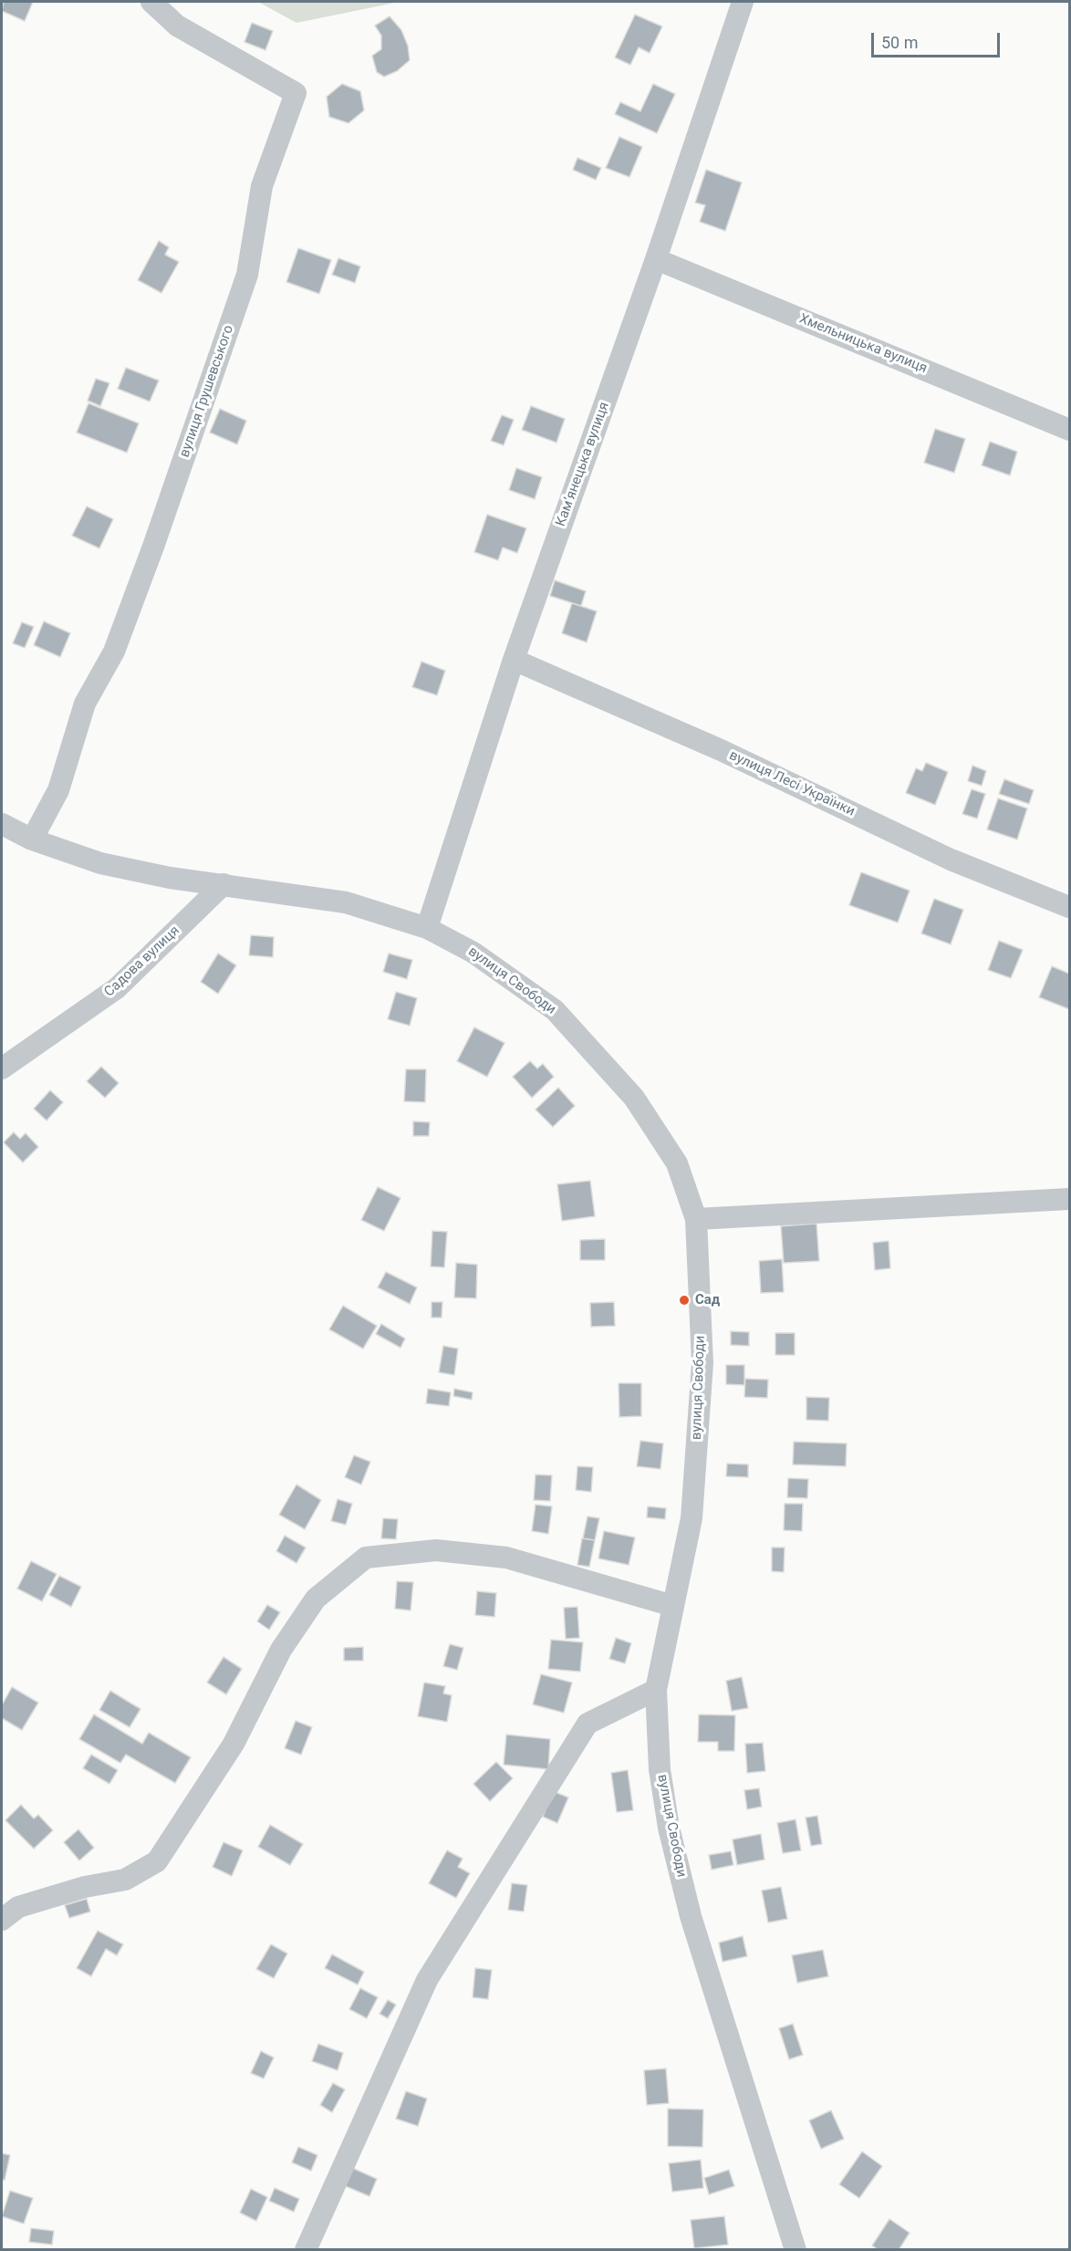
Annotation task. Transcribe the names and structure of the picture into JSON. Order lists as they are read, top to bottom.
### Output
{
  "streets": {
    "street": [
      "Хмельницька вулиця",
      "вулиця Грушевського",
      "Камʼянецька вулиця",
      "вулиця Лесі Українки",
      "Садова вулиця",
      "вулиця Свободи"
    ]
  },
  "crossings": [
    ["Хмельницька вулиця", "Камʼянецька вулиця"],
    ["вулиця Грушевського", "вулиця Свободи"],
    ["Камʼянецька вулиця", "вулиця Лесі Українки"],
    ["Камʼянецька вулиця", "вулиця Свободи"],
    ["Садова вулиця", "вулиця Свободи"]
  ],
  "places": ["Сад"],
  "scale_bar": "50 m"
}
